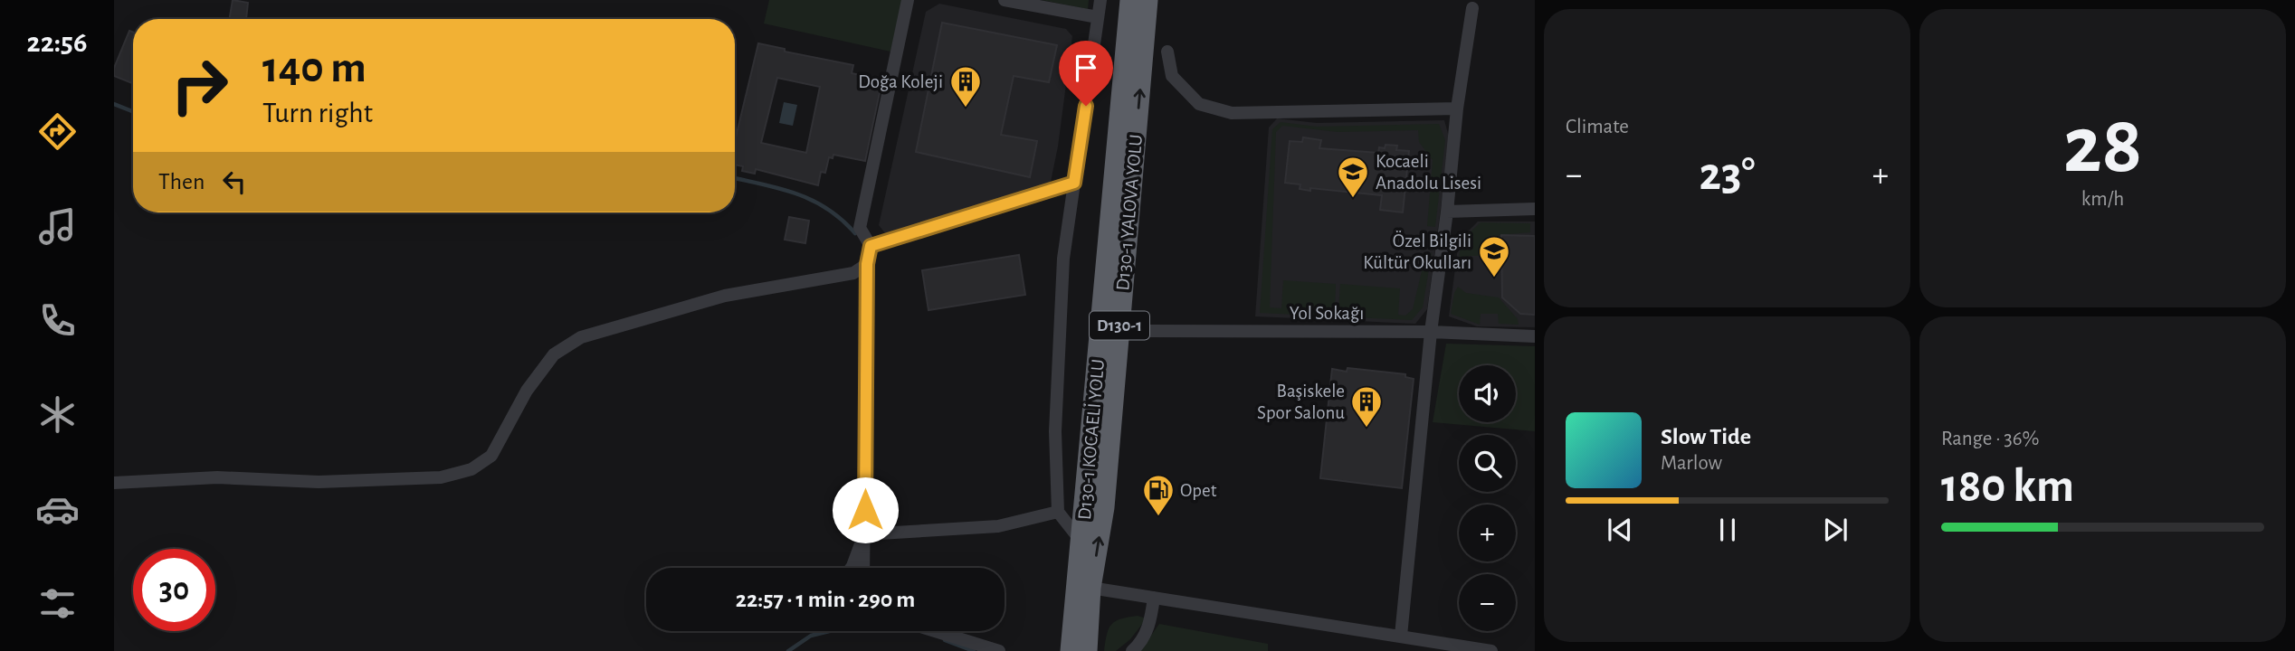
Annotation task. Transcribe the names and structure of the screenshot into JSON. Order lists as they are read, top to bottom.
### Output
{
  "streets": {
    "highway": ["D130-1 YALOVA YOLU", "D130-1", "D130-1 KOCAELİ YOLU"],
    "street": ["Yol Sokağı"]
  },
  "crossings": [
    ["D130-1 YALOVA YOLU", "Yol Sokağı"]
  ],
  "one_way": ["D130-1 YALOVA YOLU"],
  "places": {
    "building": ["Doğa Koleji", "Başiskele Spor Salonu"],
    "school or university": ["Kocaeli Anadolu Lisesi", "Özel Bilgili Kültür Okulları"],
    "fuel station": ["Opet"]
  },
  "page": {
    "tabs": "22:56",
    "tile": [
      "Climate",
      ["28", "km/h"],
      ["Range · 36%", "180 km"]
    ],
    "turn": ["140 m", "Turn right"],
    "heat": ["−", "23°", "+"],
    "then": "Then",
    "map_buttons": ["+", "−"],
    "song": ["Slow Tide", "Marlow"],
    "limit": "30",
    "trip": "22:57 · 1 min · 290 m"
  }
}
